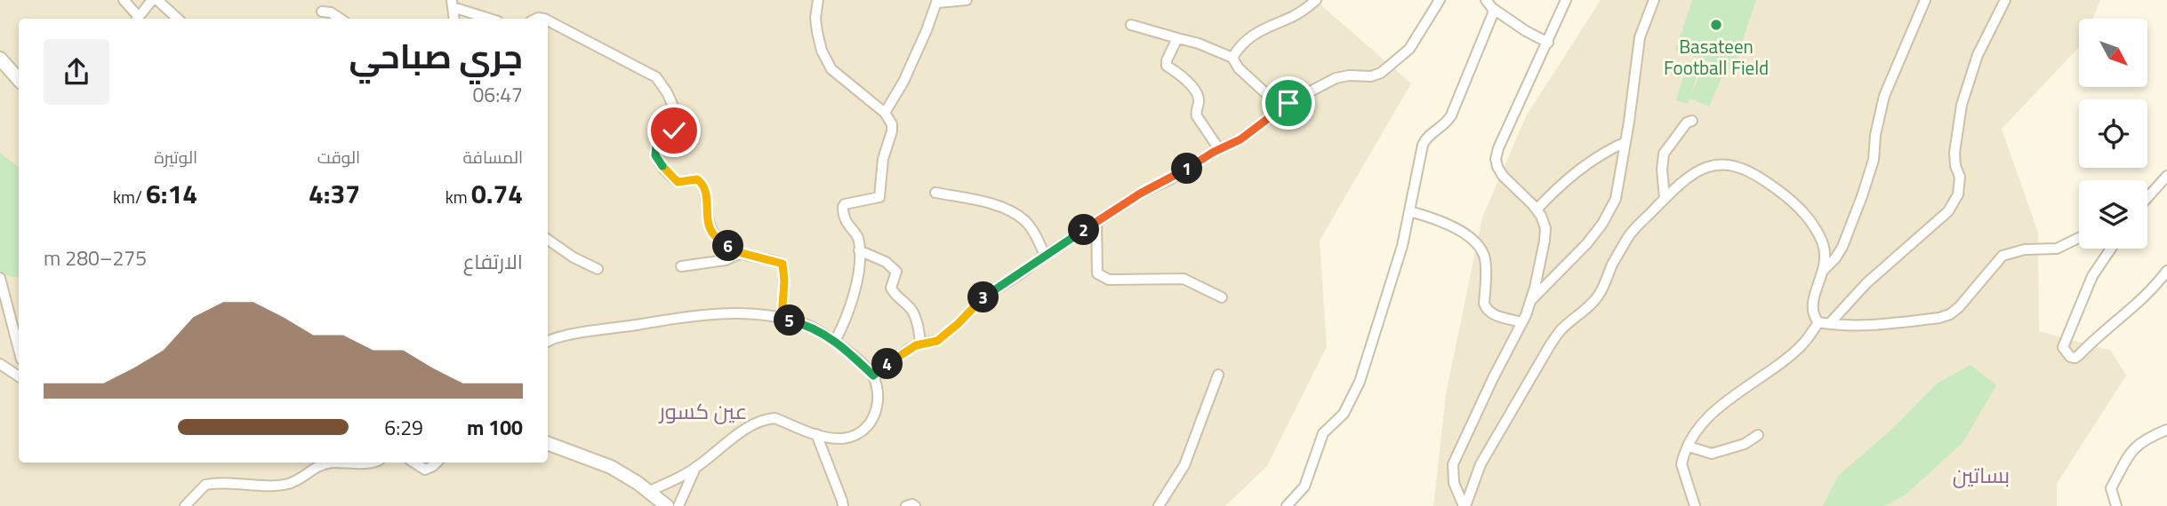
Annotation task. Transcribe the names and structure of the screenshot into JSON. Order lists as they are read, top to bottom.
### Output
{
  "districts": ["عين كسور", "بساتين"],
  "places": ["Basateen Football Field"],
  "north": "bottom right",
  "page": {
    "heading": ["جري صباحي", "06:47"],
    "stats": [
      ["المسافة", "0.74 km"],
      ["الوقت", "4:37"],
      ["الوتيرة", "6:14 /km"]
    ],
    "pins": [
      "1",
      "2",
      "6",
      "3",
      "5",
      "4"
    ],
    "chart": ["الارتفاع", "275–280 m"],
    "list": [
      {
        "name": "100 m",
        "note": "6:29"
      }
    ]
  }
}
